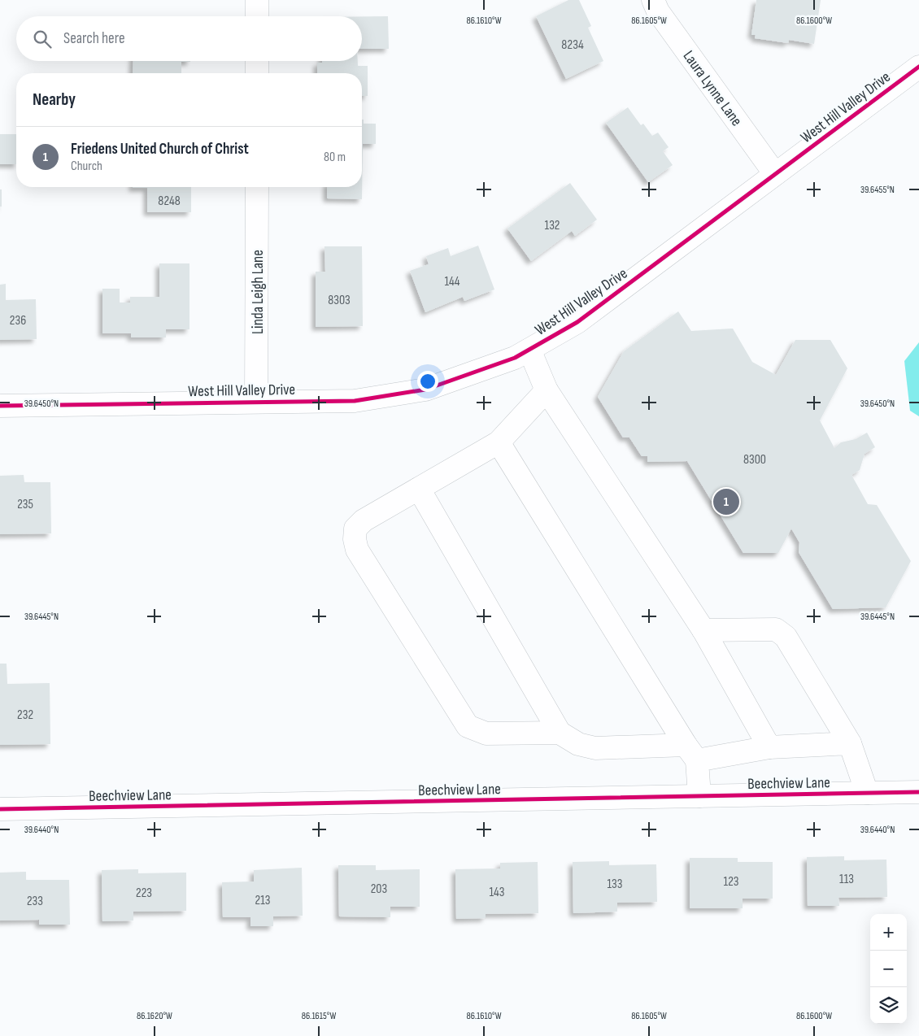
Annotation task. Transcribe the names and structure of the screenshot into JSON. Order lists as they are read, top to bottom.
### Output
{
  "streets": {
    "street": [
      "Laura Lynne Lane",
      "West Hill Valley Drive",
      "Linda Leigh Lane",
      "Beechview Lane"
    ]
  },
  "crossings": [
    ["Laura Lynne Lane", "West Hill Valley Drive"],
    ["West Hill Valley Drive", "Linda Leigh Lane"]
  ],
  "house_numbers": [
    "8234",
    "8248",
    "132",
    "144",
    "8303",
    "236",
    "8300",
    "235",
    "232",
    "113",
    "123",
    "133",
    "203",
    "143",
    "223",
    "213",
    "233"
  ],
  "page": {
    "search": "Search here",
    "heading": "Nearby",
    "list": [
      {
        "mark": "1",
        "name": "Friedens United Church of Christ",
        "note": "Church",
        "value": "80 m"
      }
    ],
    "pins": "1",
    "map_buttons": ["+", "−"]
  },
  "coordinates": [
    "86.1610°W",
    "86.1605°W",
    "86.1600°W",
    "39.6455°N",
    "39.6450°N",
    "39.6445°N",
    "39.6440°N",
    "86.1620°W",
    "86.1615°W"
  ]
}
